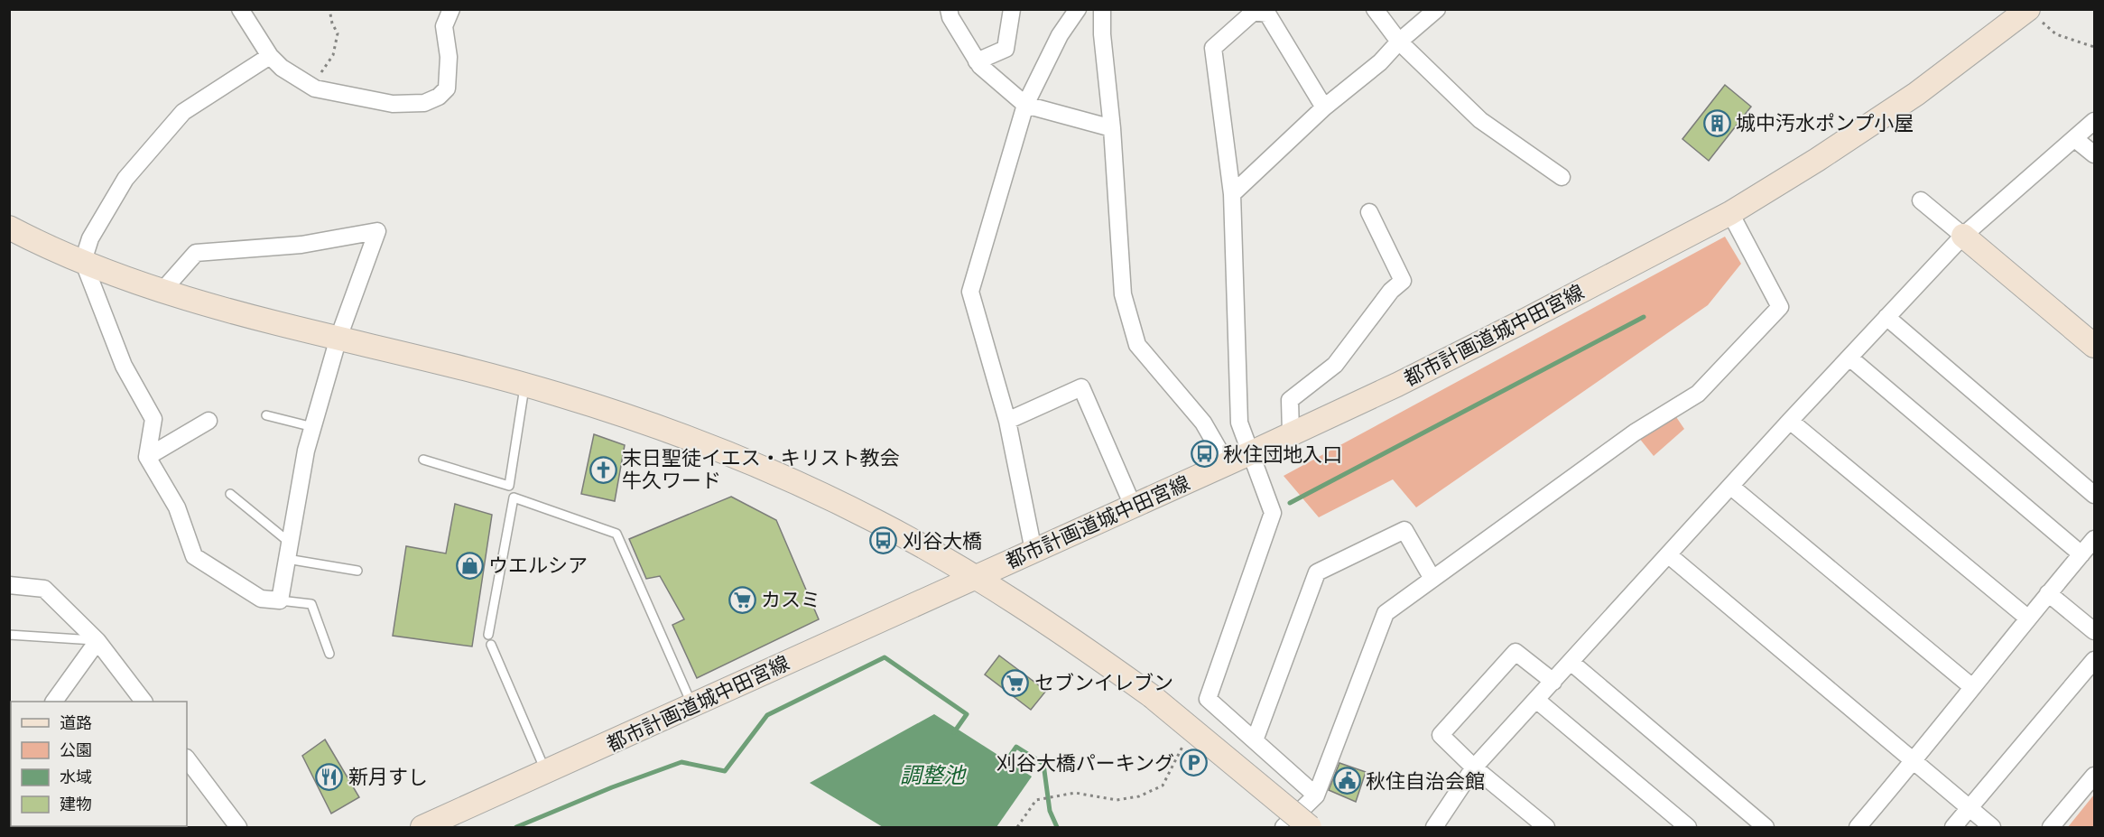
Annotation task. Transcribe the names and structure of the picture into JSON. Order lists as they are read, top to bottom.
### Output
{
  "streets": {
    "street": ["都市計画道城中田宮線"]
  },
  "water": ["調整池"],
  "places": {
    "building": ["城中汚水ポンプ小屋"],
    "bus stop": ["秋住団地入口", "刈谷大橋"],
    "church": ["末日聖徒イエス・キリスト教会 牛久ワード"],
    "shop": ["ウエルシア"],
    "supermarket": ["カスミ", "セブンイレブン"],
    "parking": ["刈谷大橋パーキング"],
    "restaurant": ["新月すし"],
    "public building": ["秋住自治会館"]
  },
  "legend": [
    "道路",
    "公園",
    "水域",
    "建物"
  ]
}
